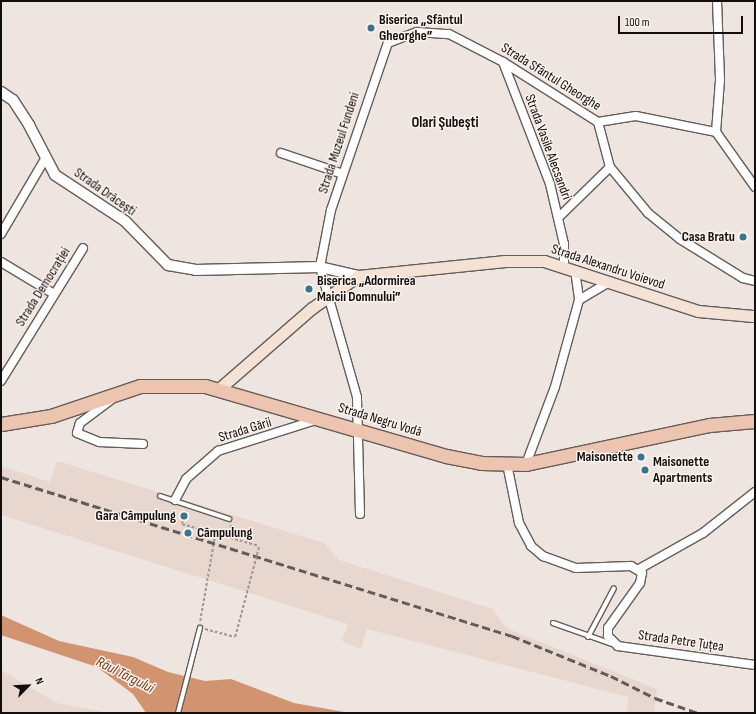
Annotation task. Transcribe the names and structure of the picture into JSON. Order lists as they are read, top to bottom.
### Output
{
  "streets": {
    "main road": ["Strada Alexandru Voievod", "Strada Negru Vodă"],
    "street": [
      "Strada Sfântul Gheorghe",
      "Strada Muzeul Fundeni",
      "Strada Vasile Alecsandri",
      "Strada Drăcești",
      "Strada Democrației",
      "Strada Gării",
      "Strada Petre Țuțea"
    ]
  },
  "crossings": [
    ["Strada Sfântul Gheorghe", "Strada Muzeul Fundeni"],
    ["Strada Sfântul Gheorghe", "Strada Vasile Alecsandri"],
    ["Strada Muzeul Fundeni", "Strada Drăcești"],
    ["Strada Vasile Alecsandri", "Strada Alexandru Voievod"],
    ["Strada Drăcești", "Strada Alexandru Voievod"],
    ["Strada Negru Vodă", "Strada Gării"]
  ],
  "districts": ["Olari Şubeşti"],
  "water": ["Râul Târgului"],
  "places": [
    "Biserica „Sfântul Gheorghe”",
    "Casa Bratu",
    "Biserica „Adormirea Maicii Domnului”",
    "Maisonette",
    "Maisonette Apartments",
    "Gara Câmpulung",
    "Câmpulung"
  ],
  "scale_bar": "100 m",
  "north": "top right"
}
